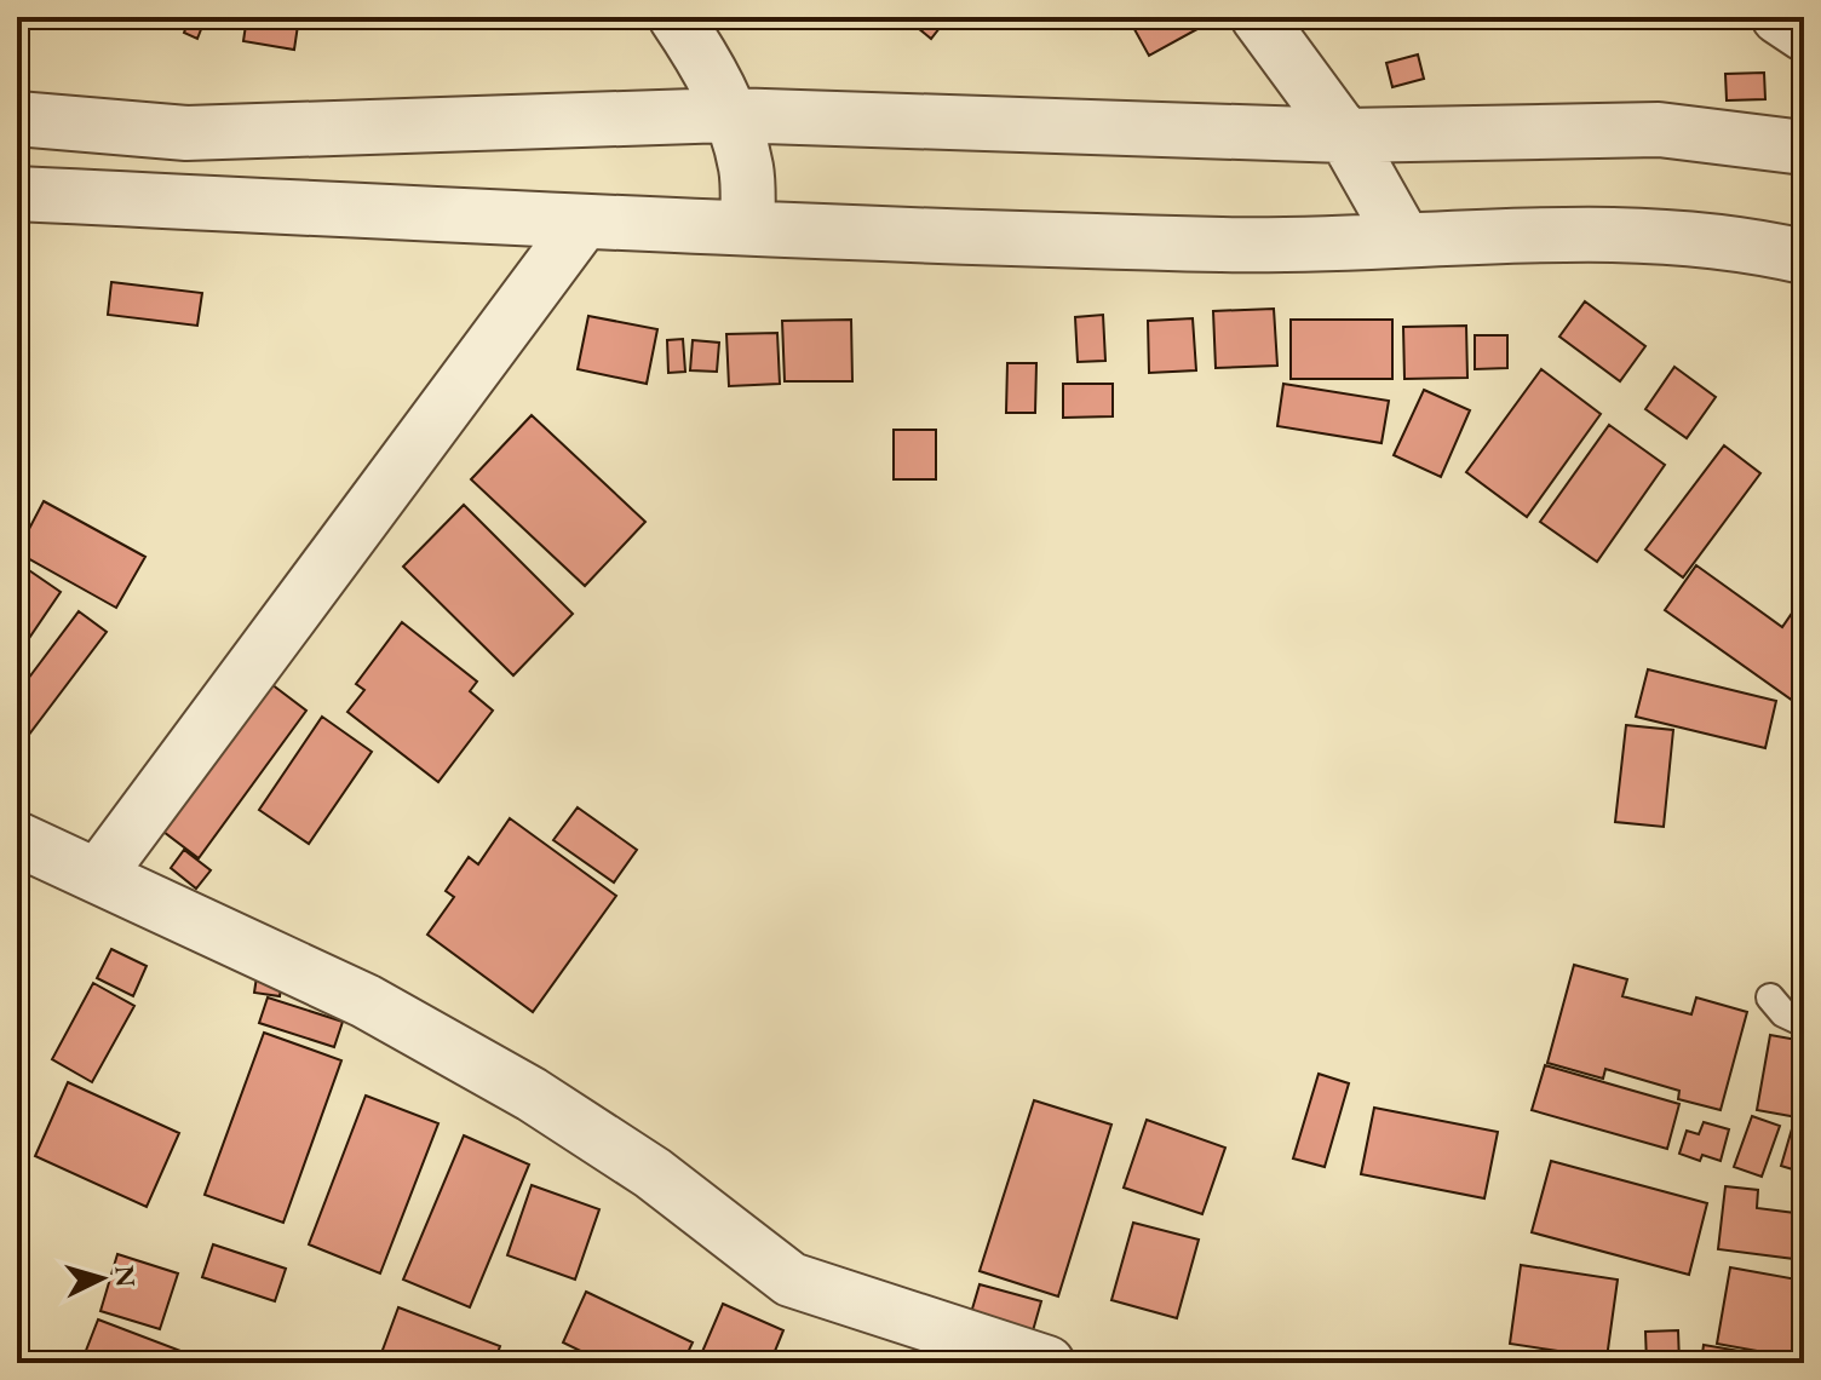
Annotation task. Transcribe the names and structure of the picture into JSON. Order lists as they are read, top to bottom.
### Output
{
  "north": "right"
}
